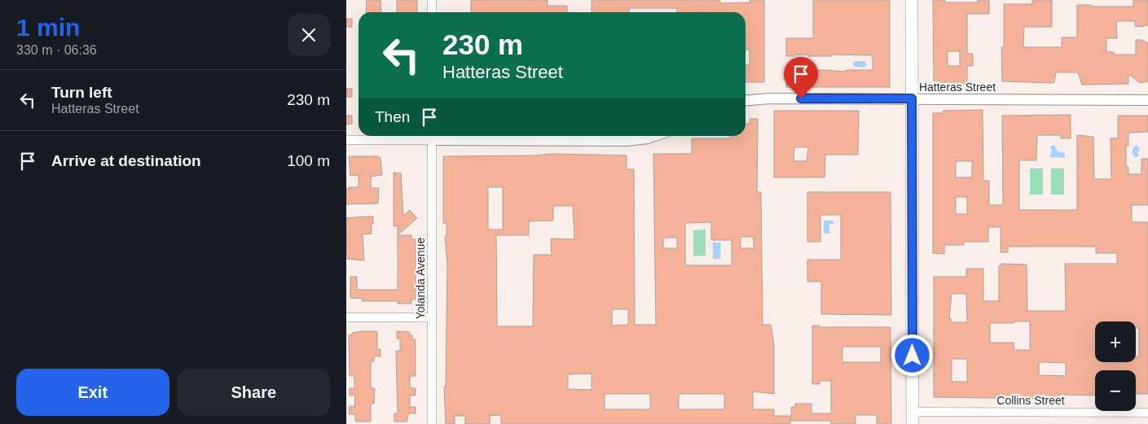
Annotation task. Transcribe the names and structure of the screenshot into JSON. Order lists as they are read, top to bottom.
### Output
{
  "streets": {
    "street": ["Hatteras Street", "Yolanda Avenue", "Collins Street"]
  },
  "page": {
    "heading": ["1 min", "330 m · 06:36"],
    "turn": ["230 m", "Hatteras Street"],
    "list": [
      {
        "name": "Turn left",
        "note": "Hatteras Street",
        "value": "230 m"
      },
      {
        "name": "Arrive at destination",
        "value": "100 m"
      }
    ],
    "then": "Then",
    "map_buttons": ["+", "−"],
    "buttons": ["Exit", "Share"]
  }
}
